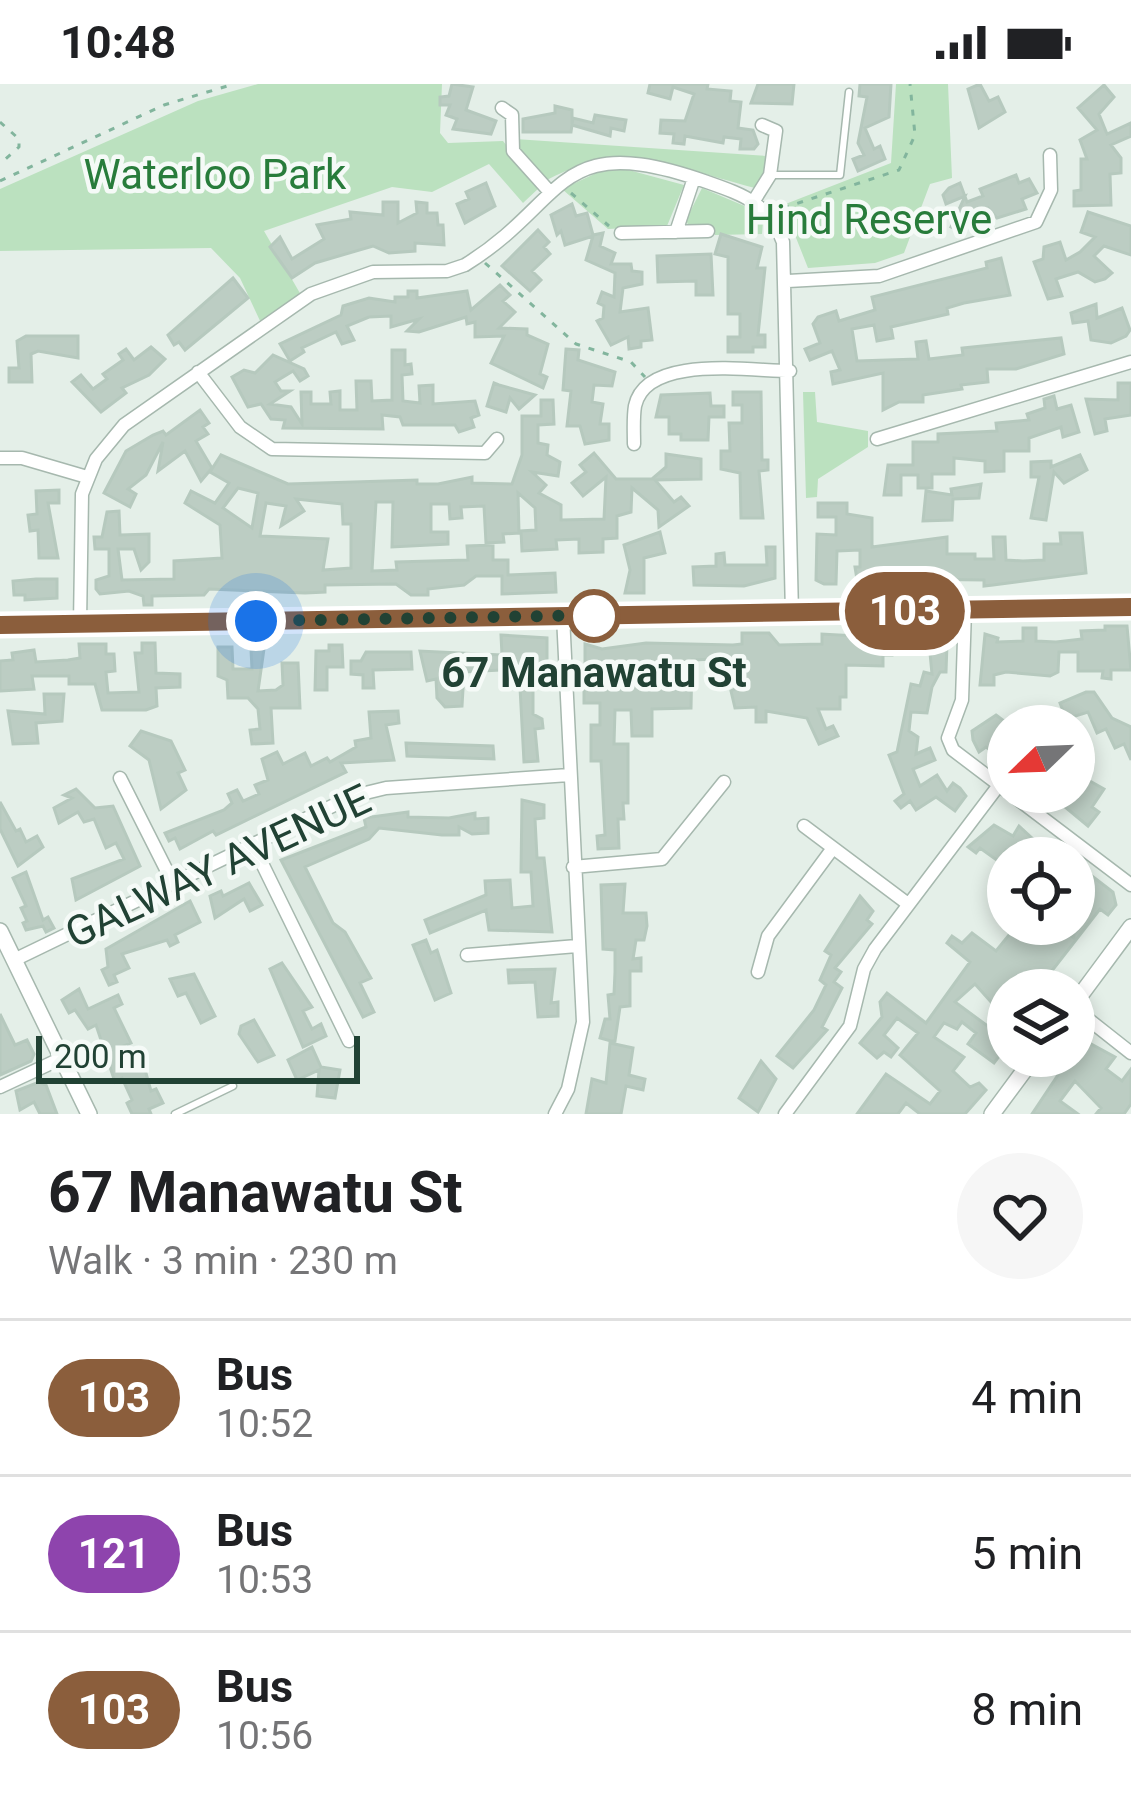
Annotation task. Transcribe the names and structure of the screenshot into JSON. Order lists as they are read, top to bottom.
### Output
{
  "streets": {
    "street": ["GALWAY AVENUE"]
  },
  "parks": ["Waterloo Park", "Hind Reserve"],
  "places": ["67 Manawatu St"],
  "lines": ["bus line 103"],
  "scale_bar": "200 m",
  "north": "bottom left",
  "page": {
    "status": "10:48",
    "on_map": "103",
    "scale": "200 m",
    "heading": ["67 Manawatu St", "Walk · 3 min · 230 m"],
    "list": [
      {
        "mark": "103",
        "name": "Bus",
        "note": "10:52",
        "value": "4 min"
      },
      {
        "mark": "121",
        "name": "Bus",
        "note": "10:53",
        "value": "5 min"
      },
      {
        "mark": "103",
        "name": "Bus",
        "note": "10:56",
        "value": "8 min"
      }
    ]
  }
}
